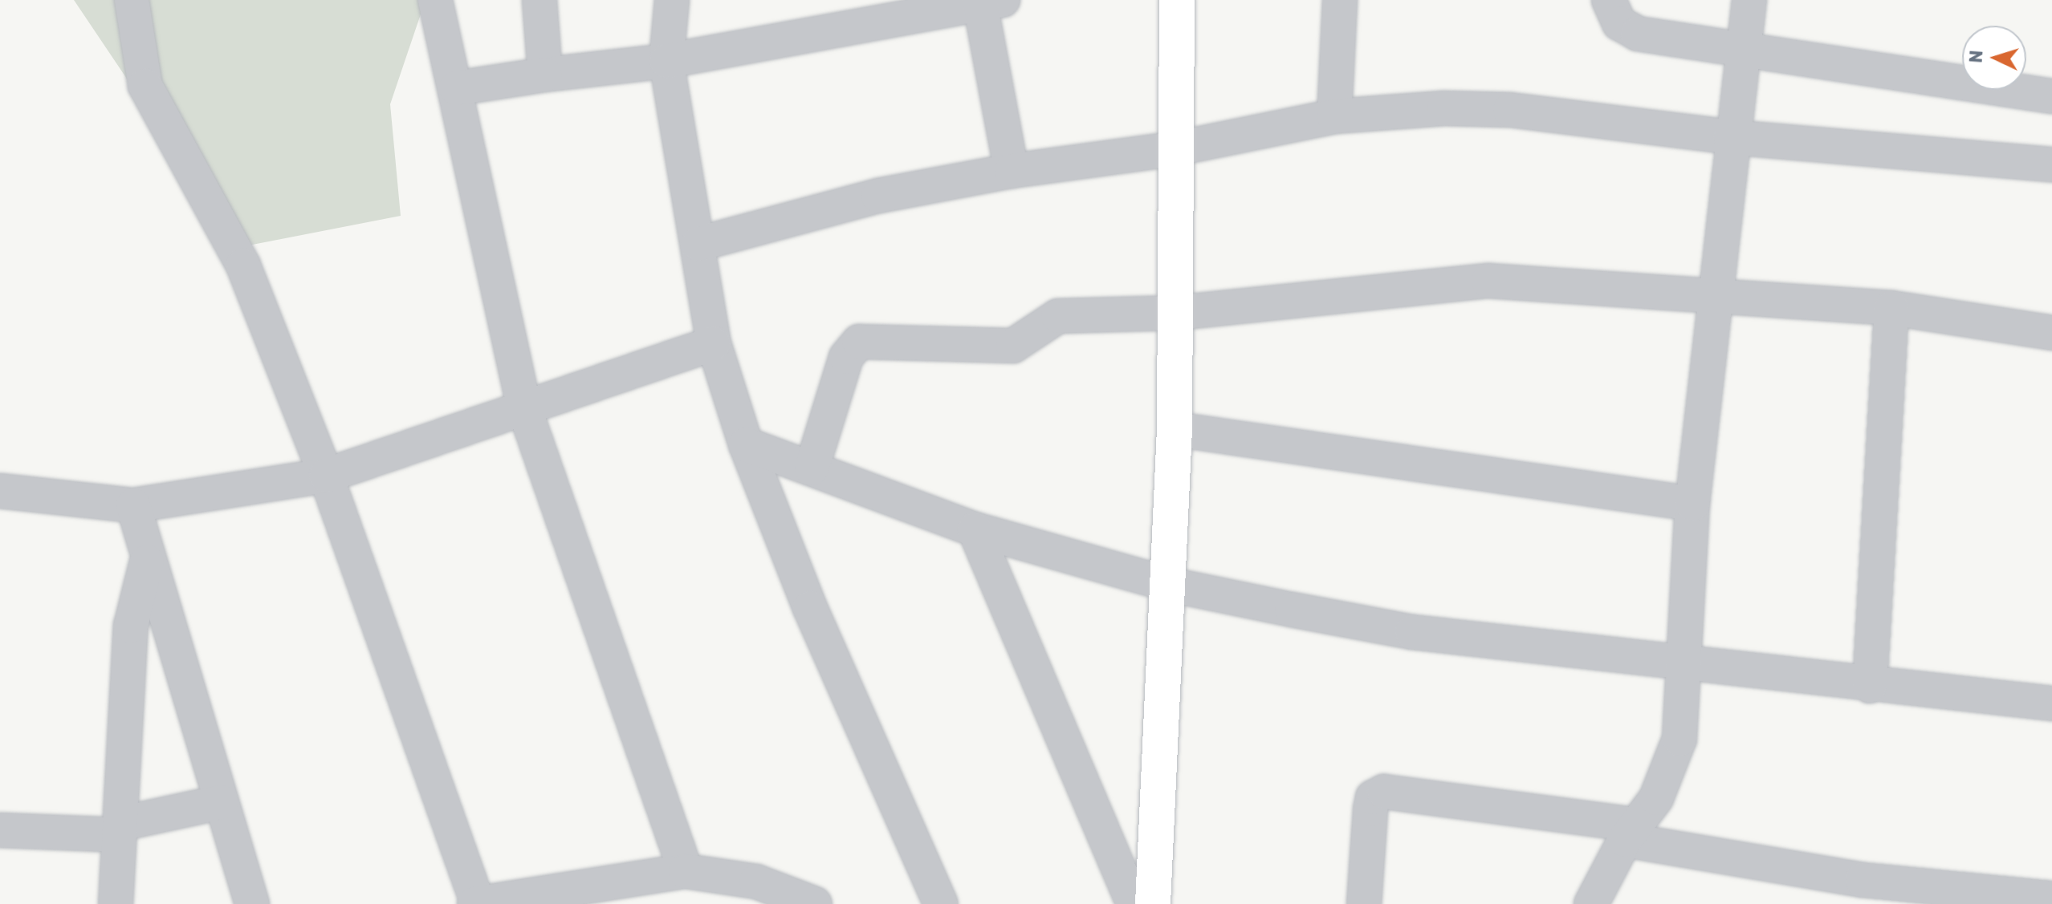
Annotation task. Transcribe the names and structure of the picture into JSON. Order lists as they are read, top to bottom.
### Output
{
  "north": "left"
}
